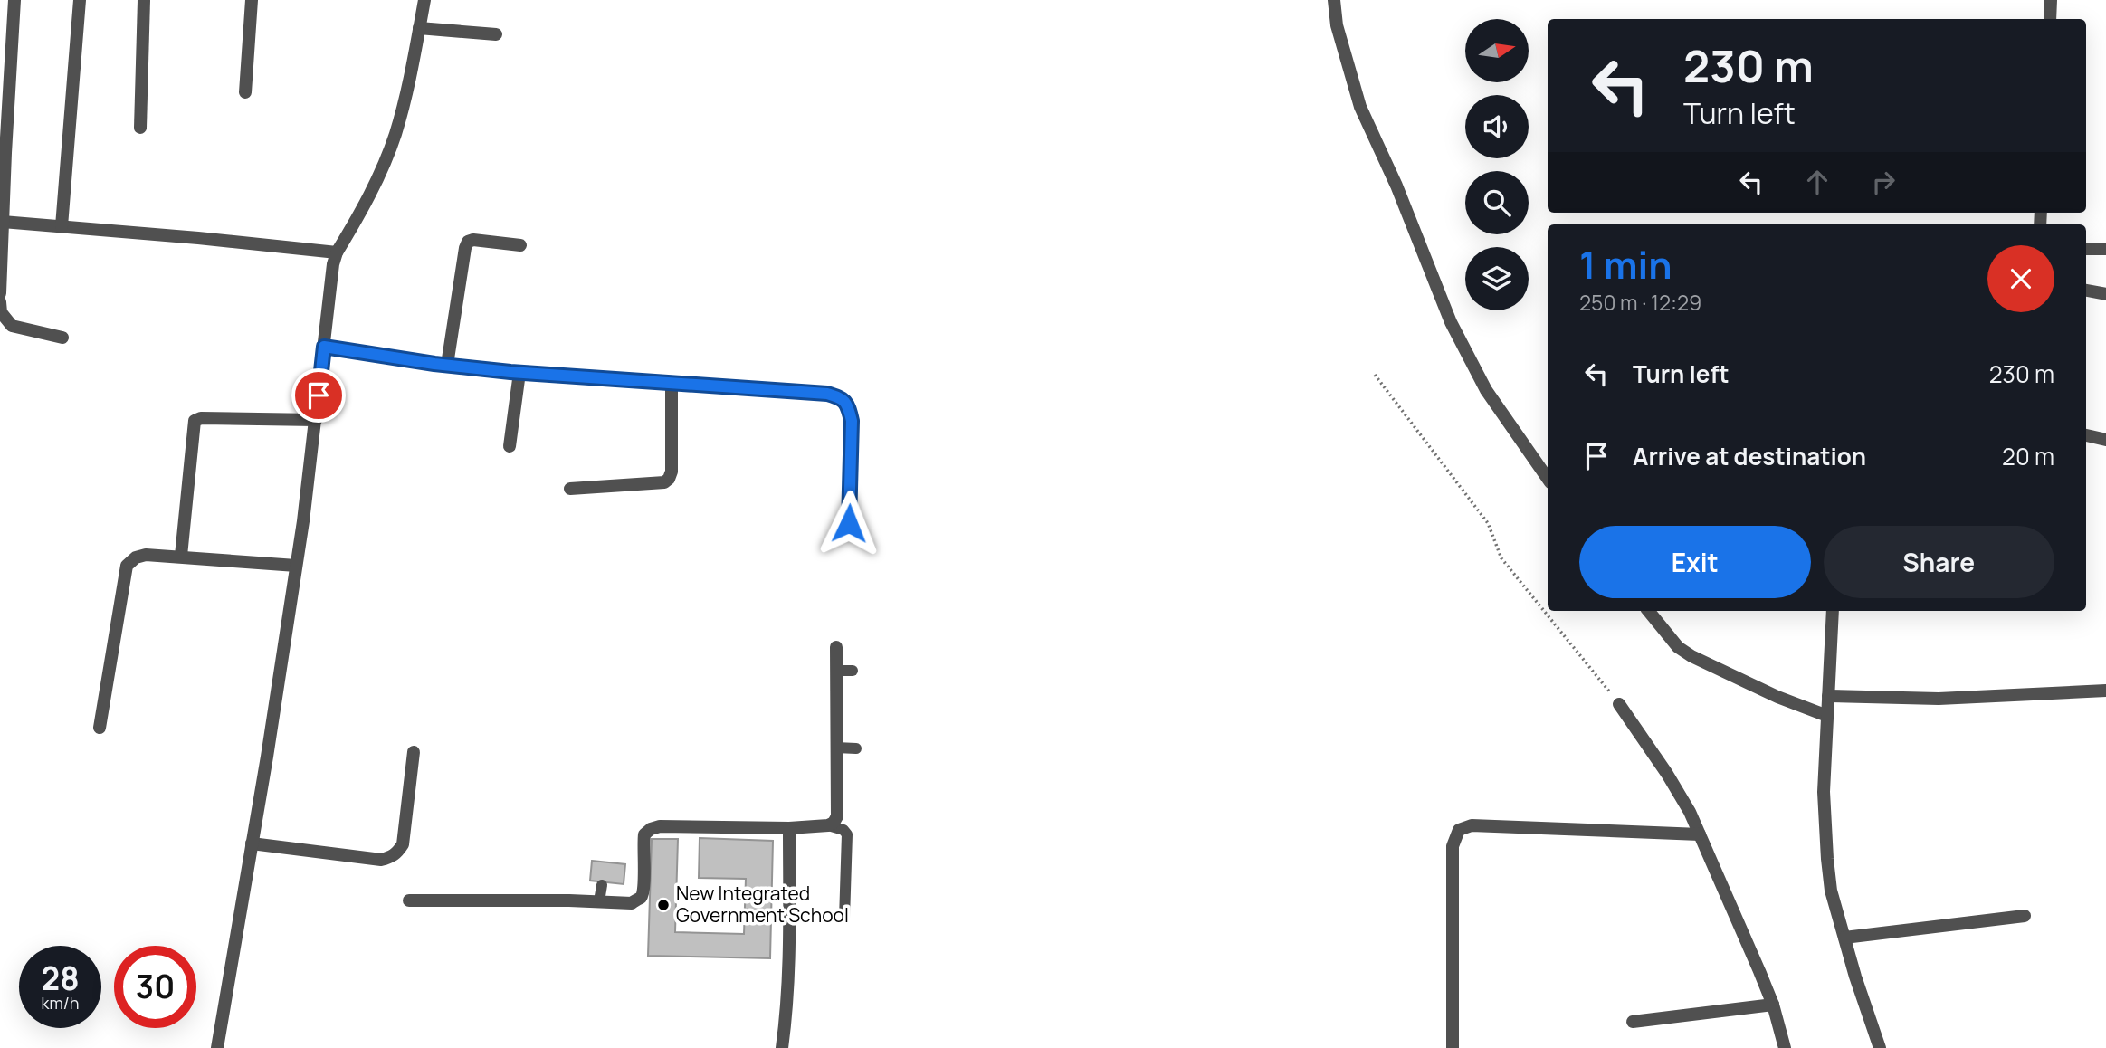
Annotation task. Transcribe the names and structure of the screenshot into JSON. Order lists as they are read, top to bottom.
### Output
{
  "places": ["New Integrated Government School"],
  "north": "right",
  "page": {
    "turn": ["230 m", "Turn left"],
    "heading": ["1 min", "250 m · 12:29"],
    "list": [
      {
        "name": "Turn left",
        "value": "230 m"
      },
      {
        "name": "Arrive at destination",
        "value": "20 m"
      }
    ],
    "buttons": ["Exit", "Share"],
    "speed": "28 km/h",
    "limit": "30"
  }
}
